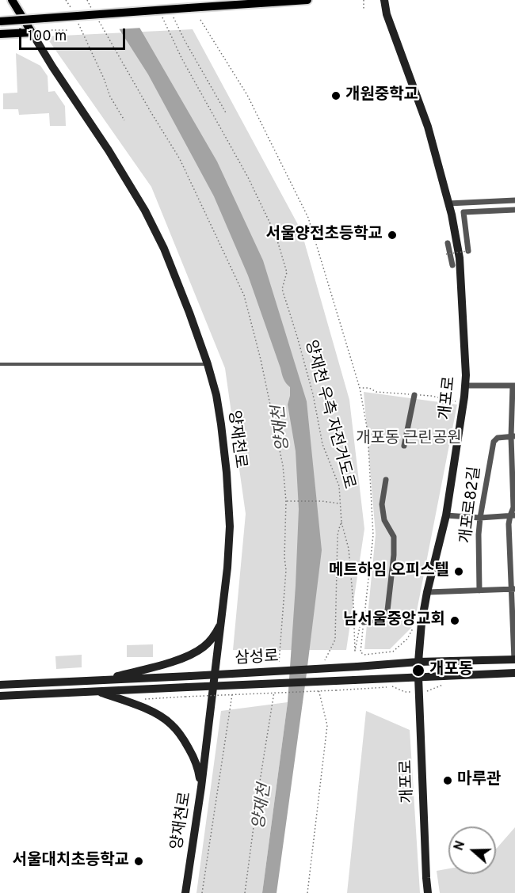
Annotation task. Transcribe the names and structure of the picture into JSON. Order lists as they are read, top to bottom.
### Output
{
  "streets": {
    "street": [
      "개포로",
      "양재천로",
      "개포로82길",
      "삼성로"
    ],
    "path": ["양재천 우측 자전거도로"]
  },
  "crossings": [
    ["개포로", "삼성로"]
  ],
  "water": ["양재천"],
  "parks": ["개포동 근린공원"],
  "places": [
    "개원중학교",
    "서울양전초등학교",
    "메트하임 오피스텔",
    "남서울중앙교회",
    "개포동",
    "마루관",
    "서울대치초등학교"
  ],
  "scale_bar": "100 m",
  "north": "left"
}
